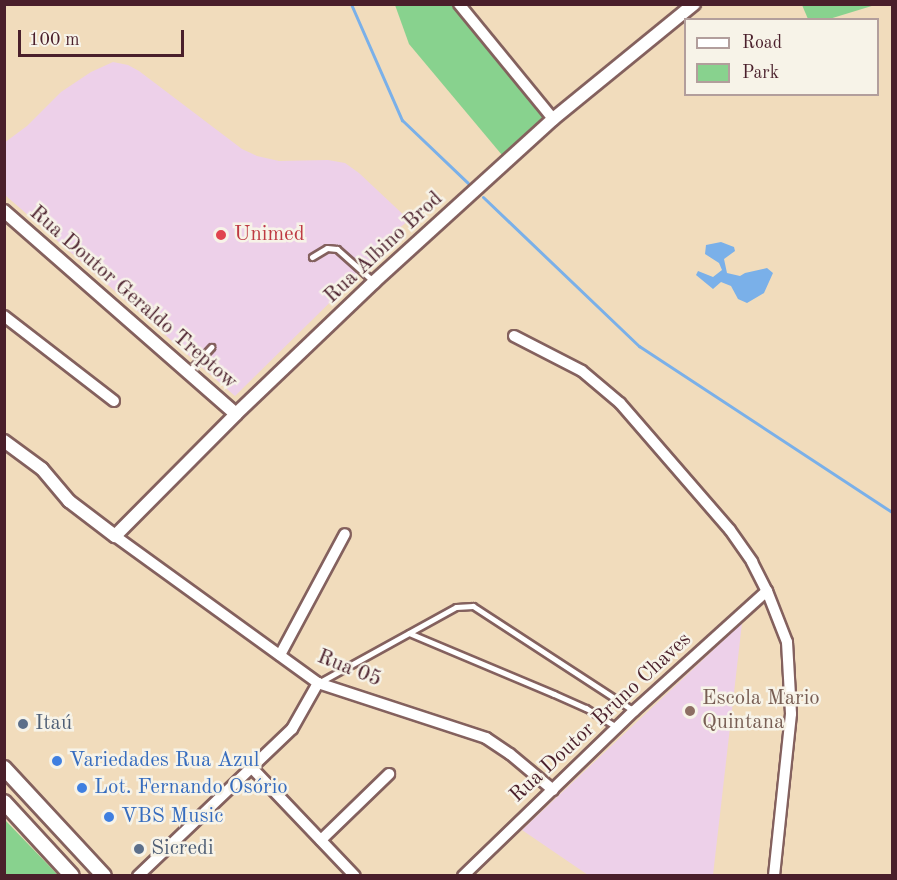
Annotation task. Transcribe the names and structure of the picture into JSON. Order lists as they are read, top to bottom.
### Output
{
  "streets": {
    "street": [
      "Rua Albino Brod",
      "Rua Doutor Geraldo Treptow",
      "Rua 05",
      "Rua Doutor Bruno Chaves"
    ]
  },
  "crossings": [
    ["Rua Albino Brod", "Rua Doutor Geraldo Treptow"],
    ["Rua Albino Brod", "Rua 05"],
    ["Rua 05", "Rua Doutor Bruno Chaves"]
  ],
  "places": [
    "Unimed",
    "Escola Mario Quintana",
    "Itaú",
    "Variedades Rua Azul",
    "Lot. Fernando Osório",
    "VBS Music",
    "Sicredi"
  ],
  "legend": ["Road", "Park"],
  "scale_bar": "100 m"
}
